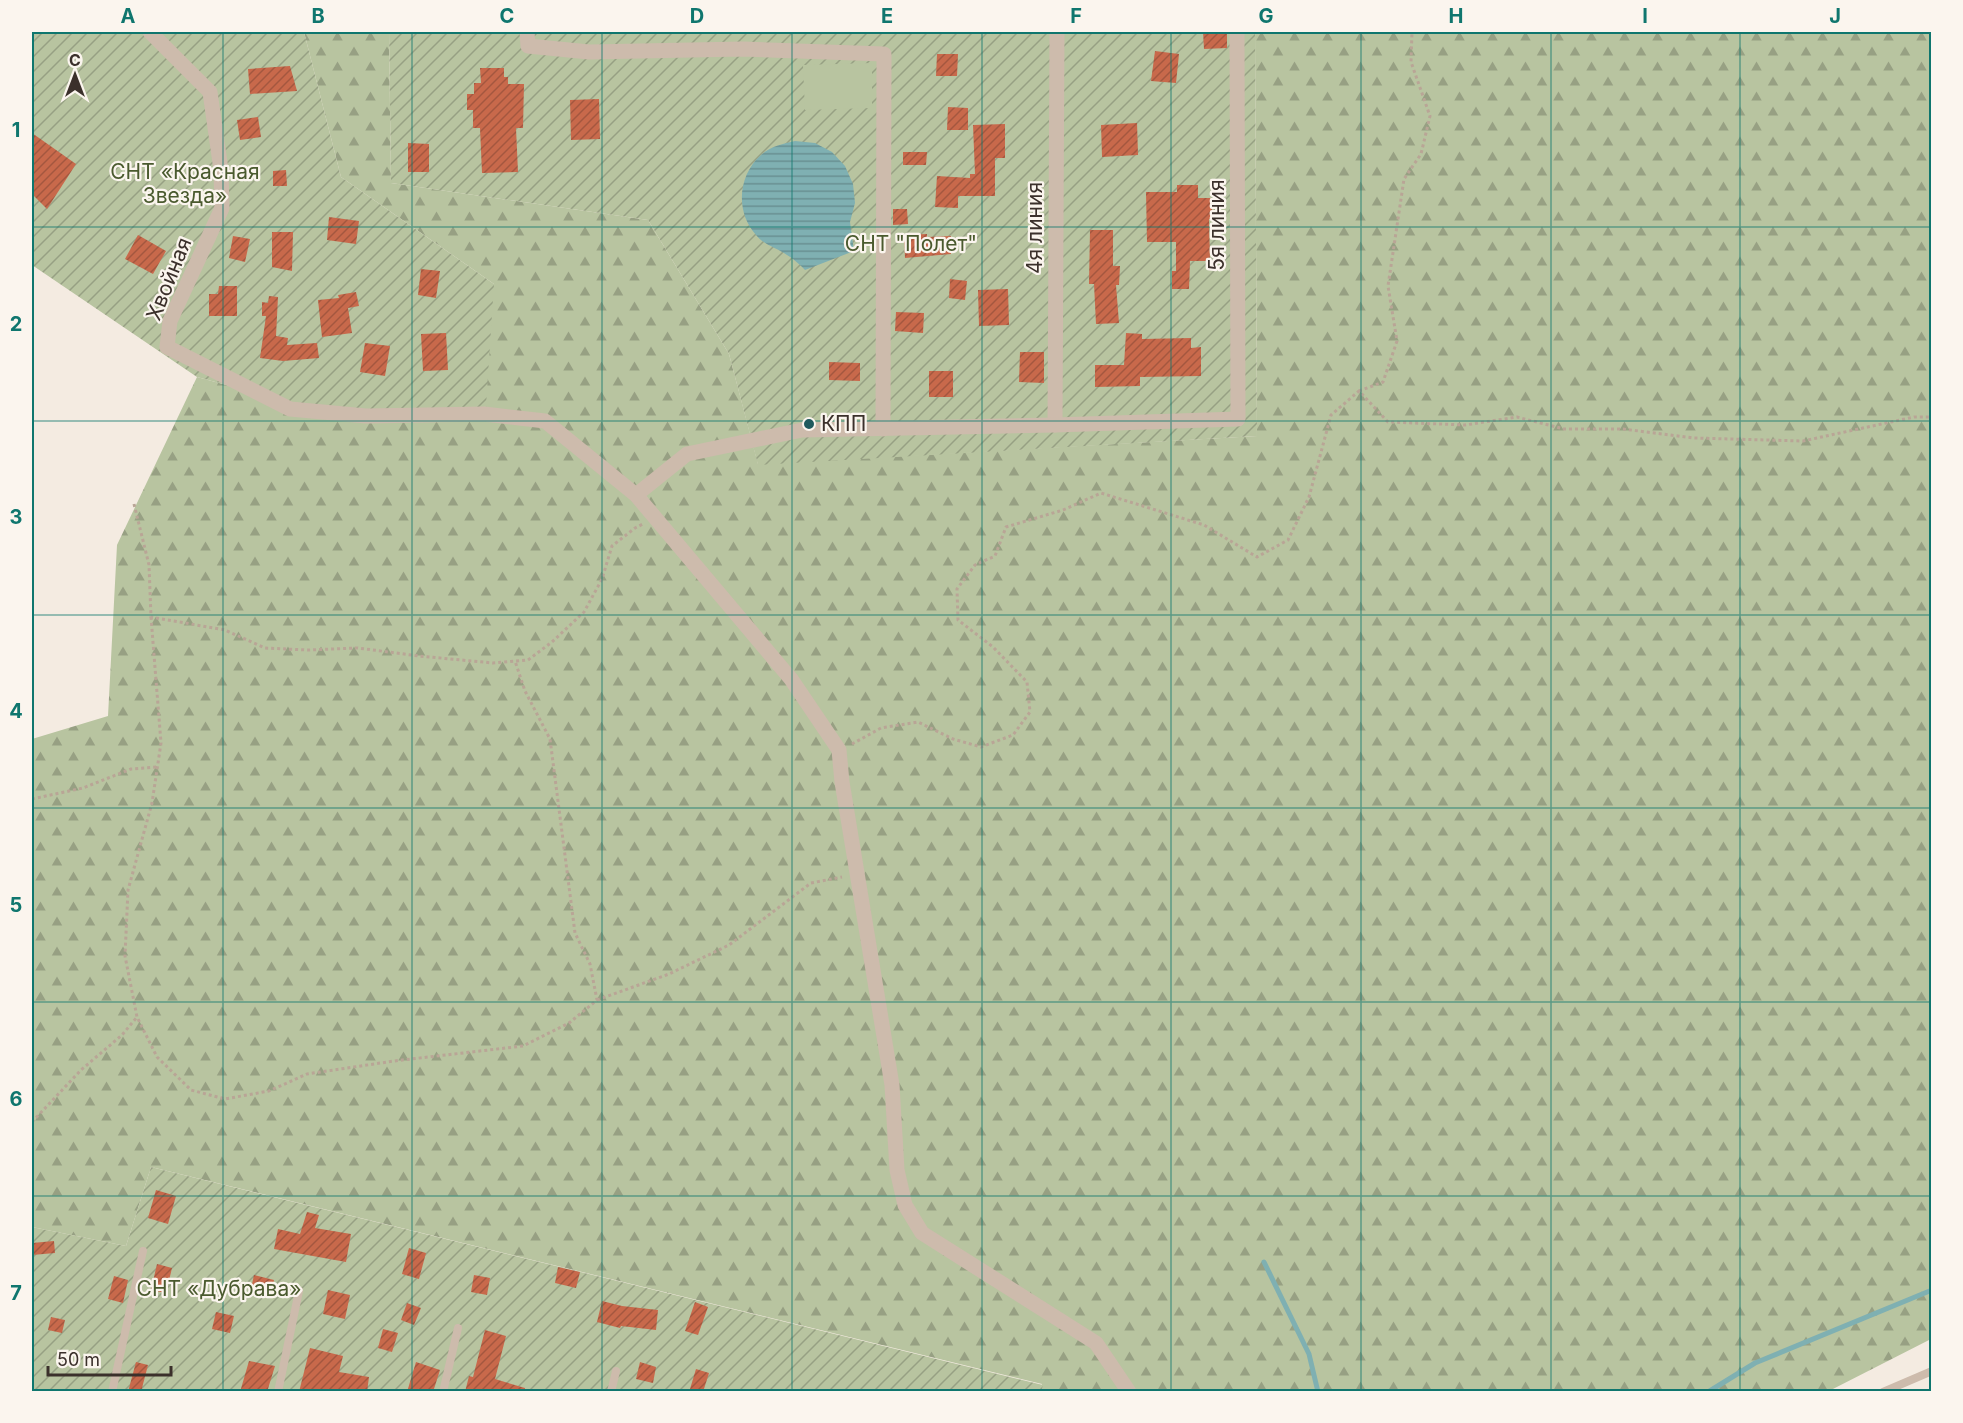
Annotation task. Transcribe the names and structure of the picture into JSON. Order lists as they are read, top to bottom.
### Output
{
  "streets": {
    "street": ["5я линия", "4я линия", "Хвойная"]
  },
  "crossings": [
    ["5я линия", "4я линия"]
  ],
  "parks": ["СНТ «Красная Звезда»", "СНТ \"Полет\"", "СНТ «Дубрава»"],
  "places": ["КПП"],
  "scale_bar": "50 m",
  "north": "top",
  "grid": {
    "columns": [
      "A",
      "B",
      "C",
      "D",
      "E",
      "F",
      "G",
      "H",
      "I",
      "J"
    ],
    "rows": [
      "1",
      "2",
      "3",
      "4",
      "5",
      "6",
      "7"
    ]
  }
}
